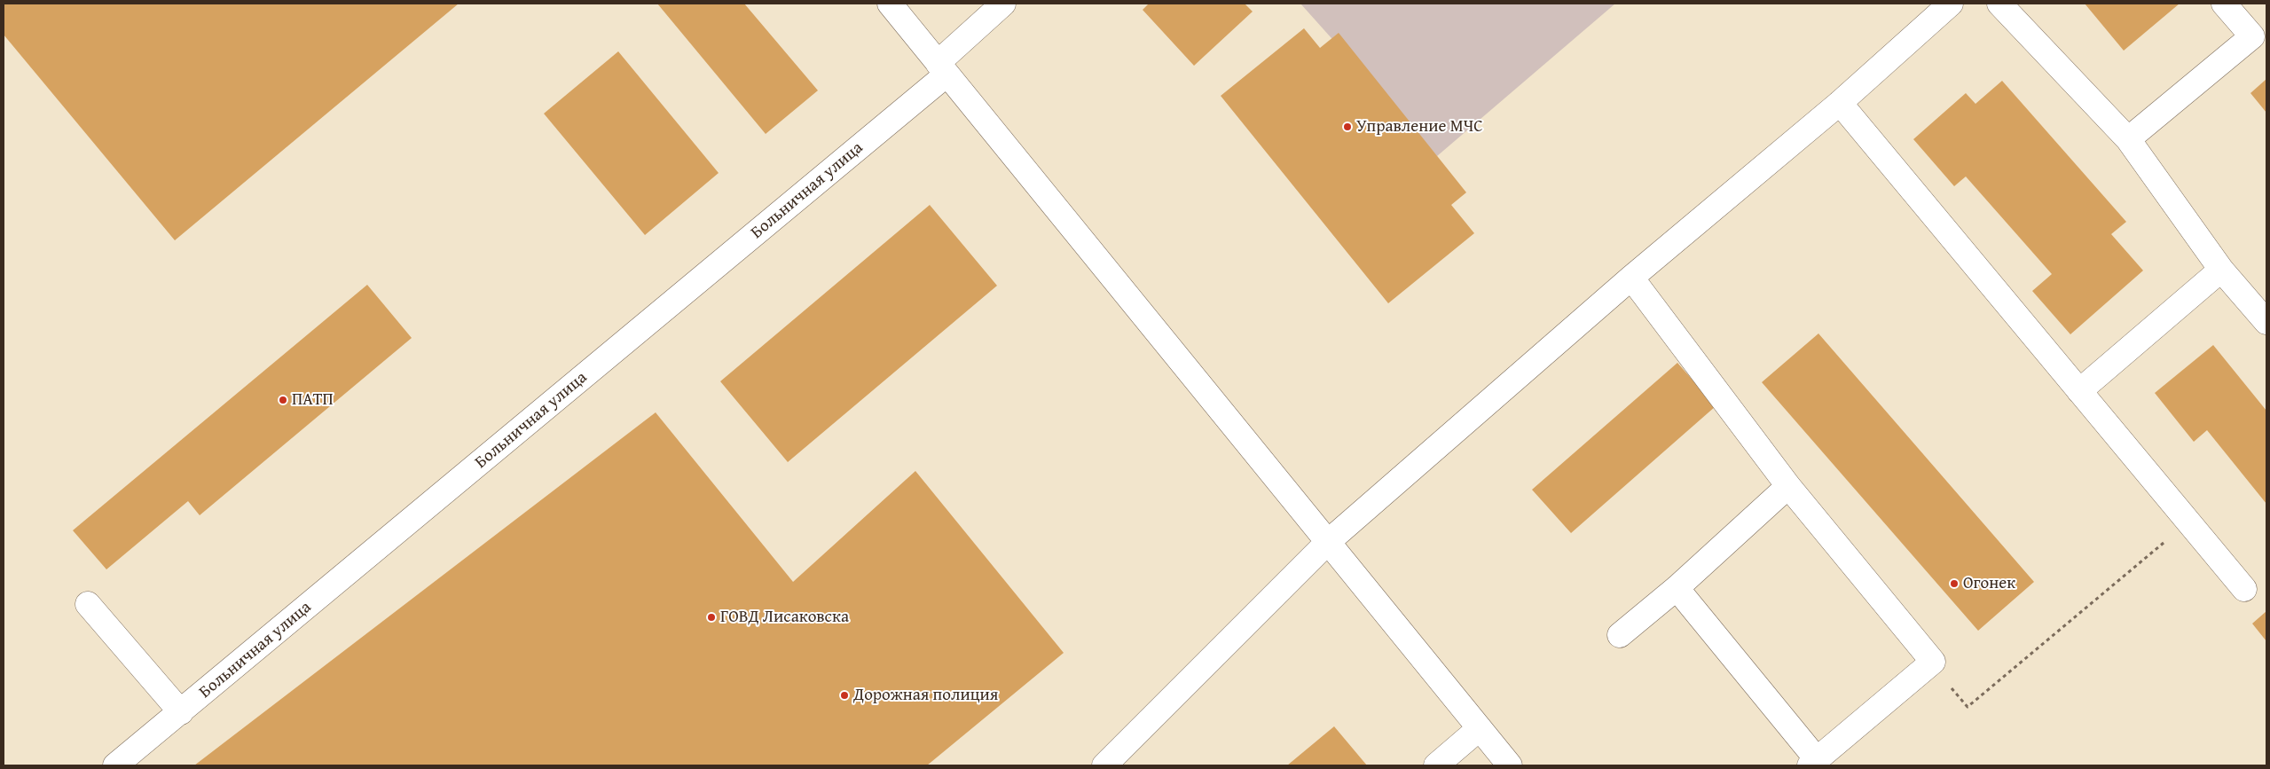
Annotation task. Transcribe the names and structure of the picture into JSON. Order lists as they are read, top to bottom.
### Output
{
  "streets": {
    "street": ["Больничная улица"]
  },
  "places": [
    "Управление МЧС",
    "ПАТП",
    "Огонек",
    "ГОВД Лисаковска",
    "Дорожная полиция"
  ]
}
